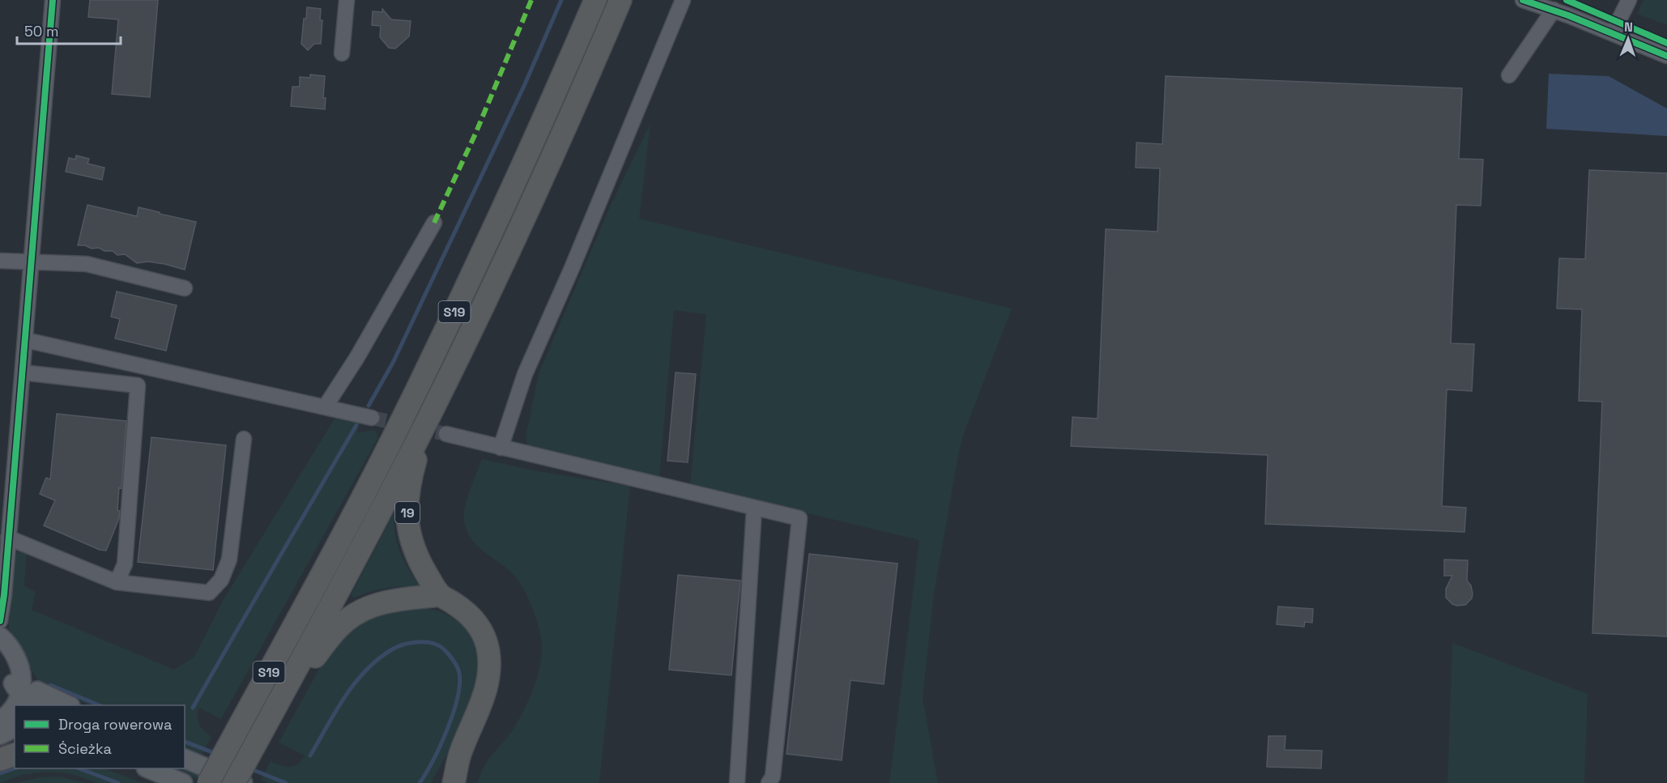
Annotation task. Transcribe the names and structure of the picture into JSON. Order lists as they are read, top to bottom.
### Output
{
  "streets": {
    "highway": ["S19", "19"]
  },
  "crossings": [
    ["S19", "19"]
  ],
  "legend": ["Droga rowerowa", "Ścieżka"],
  "scale_bar": "50 m",
  "north": "top"
}
